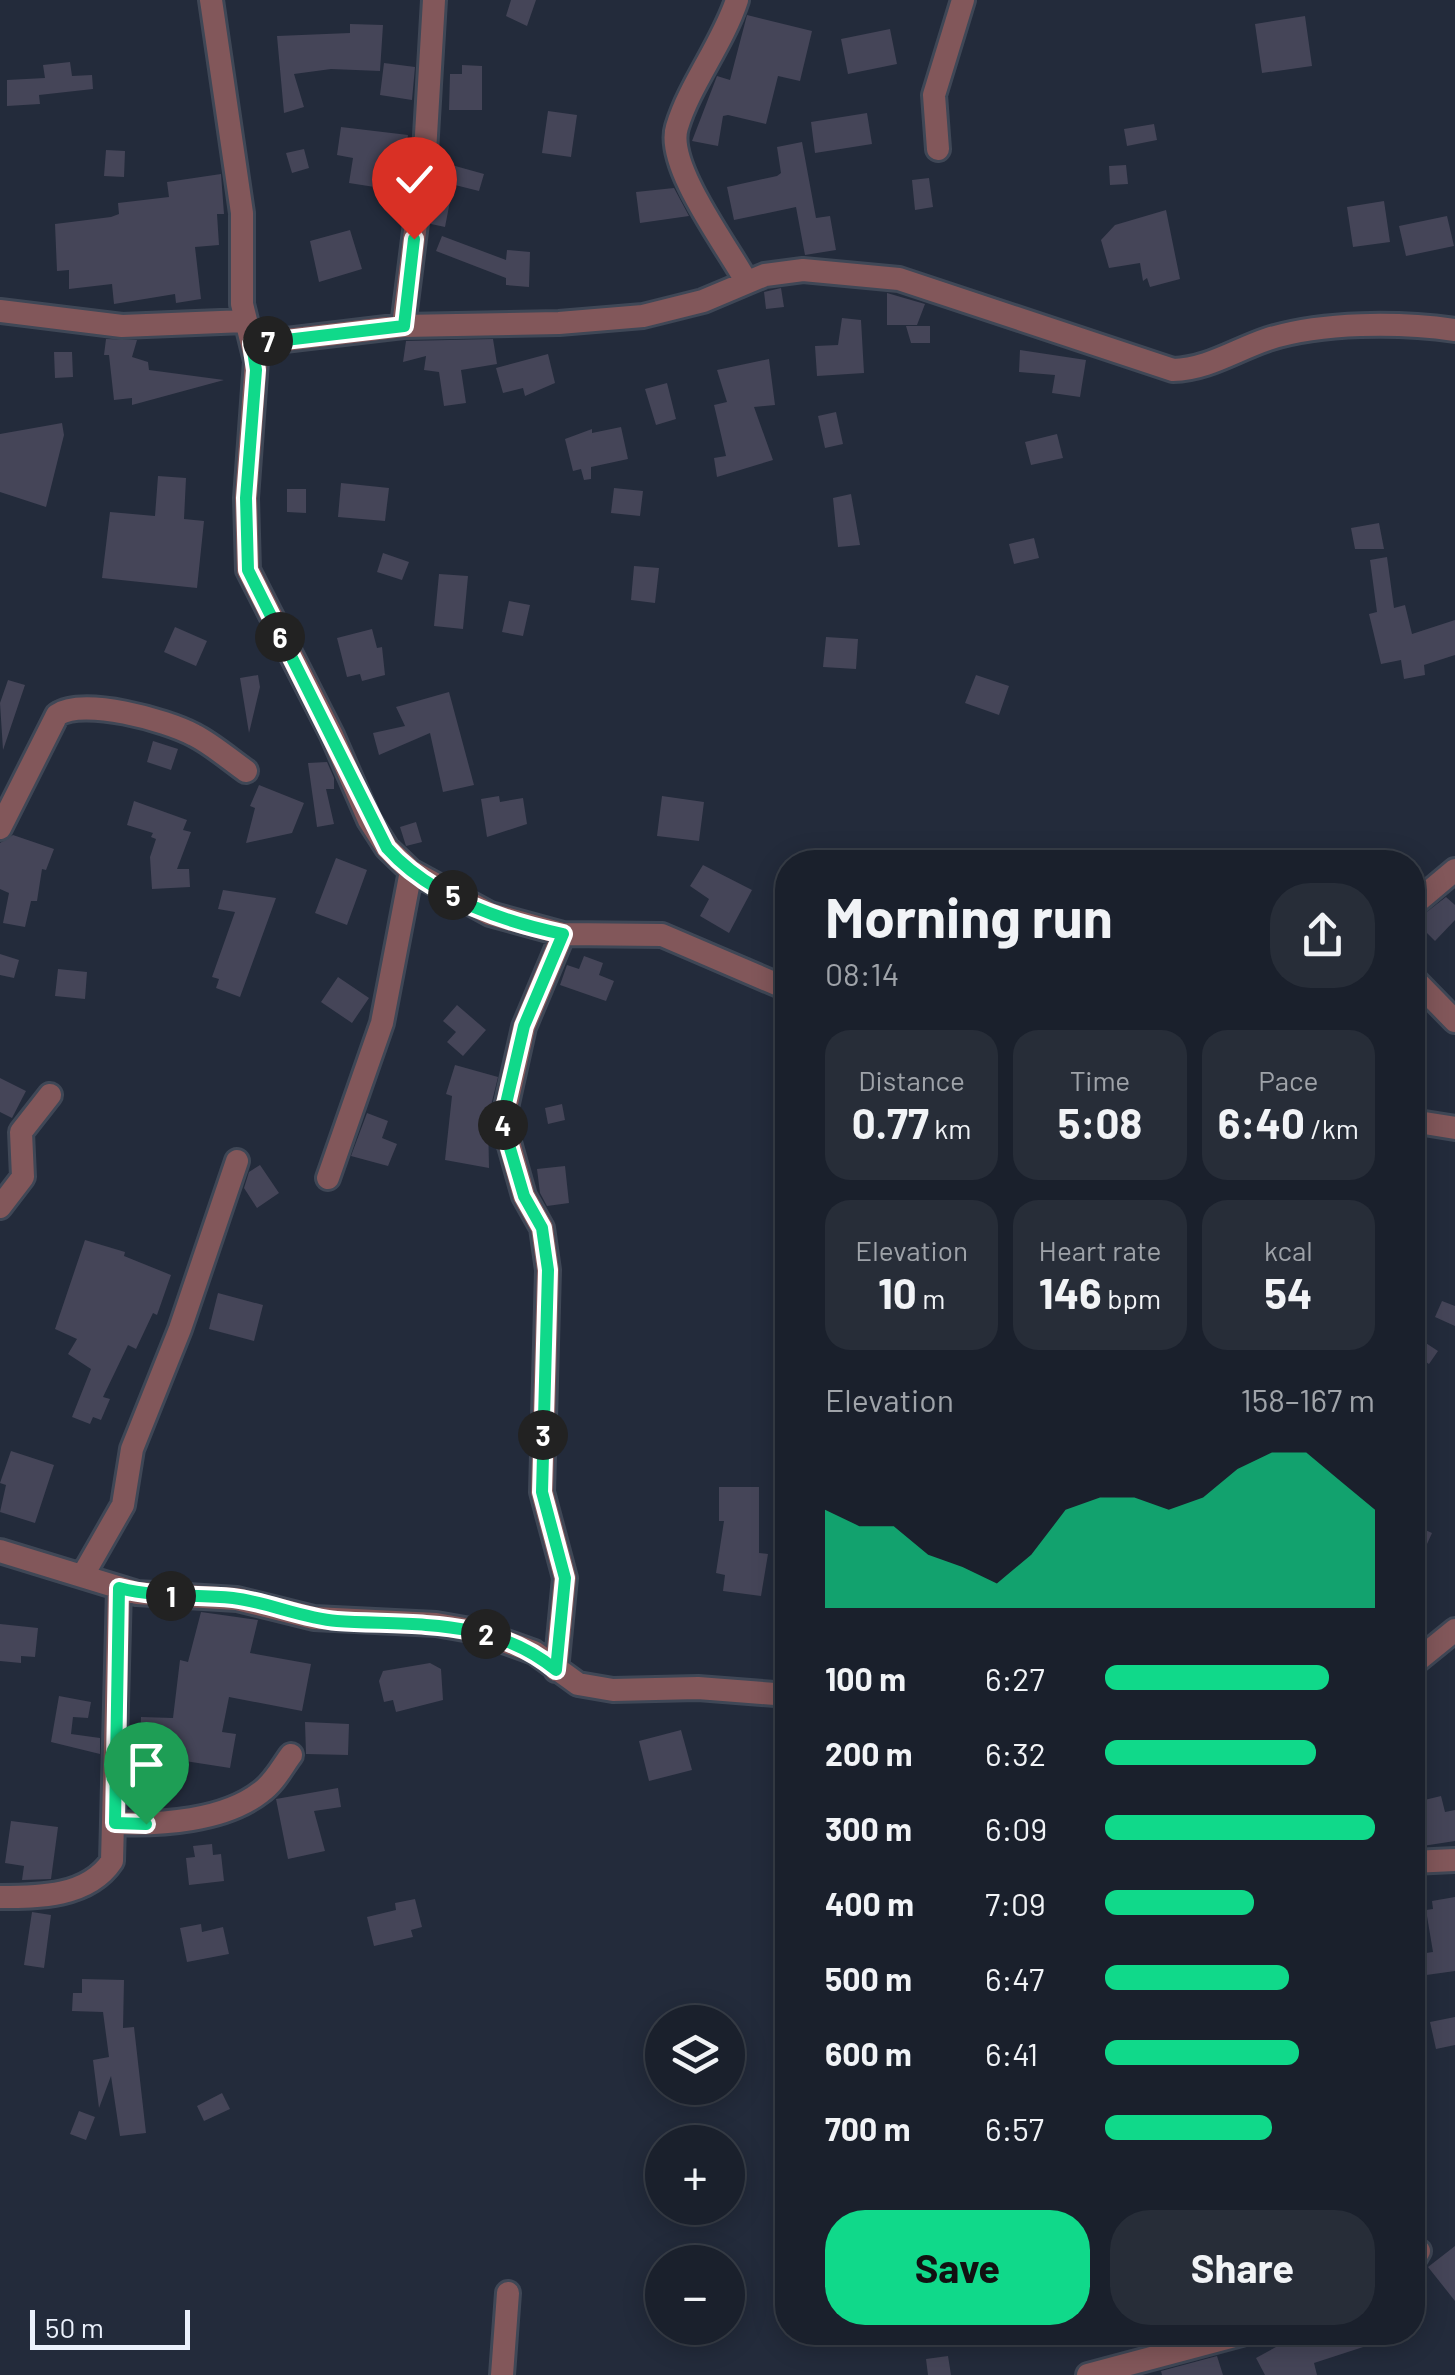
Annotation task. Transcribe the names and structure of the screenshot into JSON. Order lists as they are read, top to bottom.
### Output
{
  "scale_bar": "50 m",
  "page": {
    "pins": [
      "7",
      "6",
      "5",
      "4",
      "3",
      "1",
      "2"
    ],
    "heading": ["Morning run", "08:14"],
    "stats": [
      ["Distance", "0.77 km"],
      ["Time", "5:08"],
      ["Pace", "6:40 /km"],
      ["Elevation", "10 m"],
      ["Heart rate", "146 bpm"],
      ["kcal", "54"]
    ],
    "chart": ["Elevation", "158–167 m"],
    "list": [
      {
        "name": "100 m",
        "note": "6:27"
      },
      {
        "name": "200 m",
        "note": "6:32"
      },
      {
        "name": "300 m",
        "note": "6:09"
      },
      {
        "name": "400 m",
        "note": "7:09"
      },
      {
        "name": "500 m",
        "note": "6:47"
      },
      {
        "name": "600 m",
        "note": "6:41"
      },
      {
        "name": "700 m",
        "note": "6:57"
      }
    ],
    "map_buttons": ["+", "−"],
    "buttons": ["Save", "Share"],
    "scale": "50 m"
  }
}
